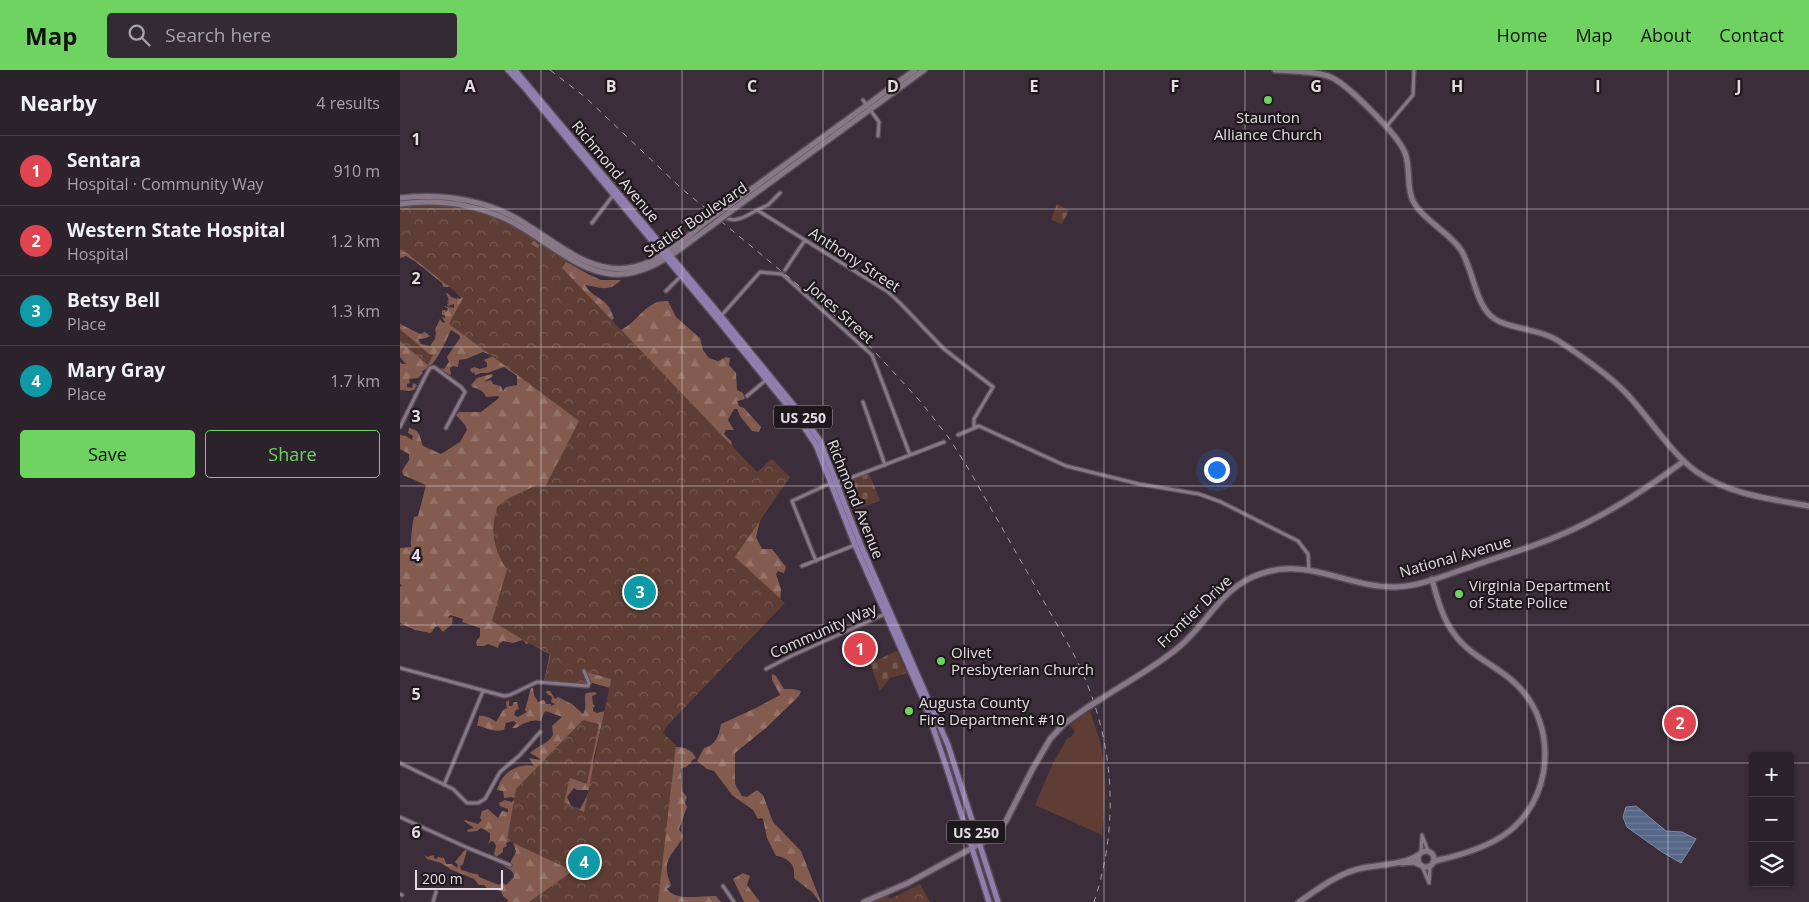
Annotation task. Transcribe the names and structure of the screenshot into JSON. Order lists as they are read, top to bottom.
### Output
{
  "streets": {
    "main road": [
      "Richmond Avenue",
      "Statler Boulevard",
      "US 250",
      "National Avenue",
      "Frontier Drive"
    ],
    "street": ["Anthony Street", "Jones Street", "Community Way"]
  },
  "crossings": [
    ["Richmond Avenue", "Statler Boulevard"],
    ["Richmond Avenue", "Jones Street"],
    ["Richmond Avenue", "Frontier Drive"],
    ["Richmond Avenue", "Community Way"],
    ["National Avenue", "Frontier Drive"]
  ],
  "places": [
    "Staunton Alliance Church",
    "Virginia Department of State Police",
    "Olivet Presbyterian Church",
    "Augusta County Fire Department #10"
  ],
  "scale_bar": "200 m",
  "page": {
    "header": "Map",
    "search": "Search here",
    "nav": [
      "Home",
      "Map",
      "About",
      "Contact"
    ],
    "heading": ["Nearby", "4 results"],
    "list": [
      {
        "mark": "1",
        "name": "Sentara",
        "note": "Hospital · Community Way",
        "value": "910 m"
      },
      {
        "mark": "2",
        "name": "Western State Hospital",
        "note": "Hospital",
        "value": "1.2 km"
      },
      {
        "mark": "3",
        "name": "Betsy Bell",
        "note": "Place",
        "value": "1.3 km"
      },
      {
        "mark": "4",
        "name": "Mary Gray",
        "note": "Place",
        "value": "1.7 km"
      }
    ],
    "buttons": ["Save", "Share"],
    "pins": [
      "3",
      "1",
      "2",
      "4"
    ],
    "map_buttons": ["+", "−"],
    "scale": "200 m"
  },
  "grid": {
    "columns": [
      "A",
      "B",
      "C",
      "D",
      "E",
      "F",
      "G",
      "H",
      "I",
      "J"
    ],
    "rows": [
      "1",
      "2",
      "3",
      "4",
      "5",
      "6"
    ]
  }
}
